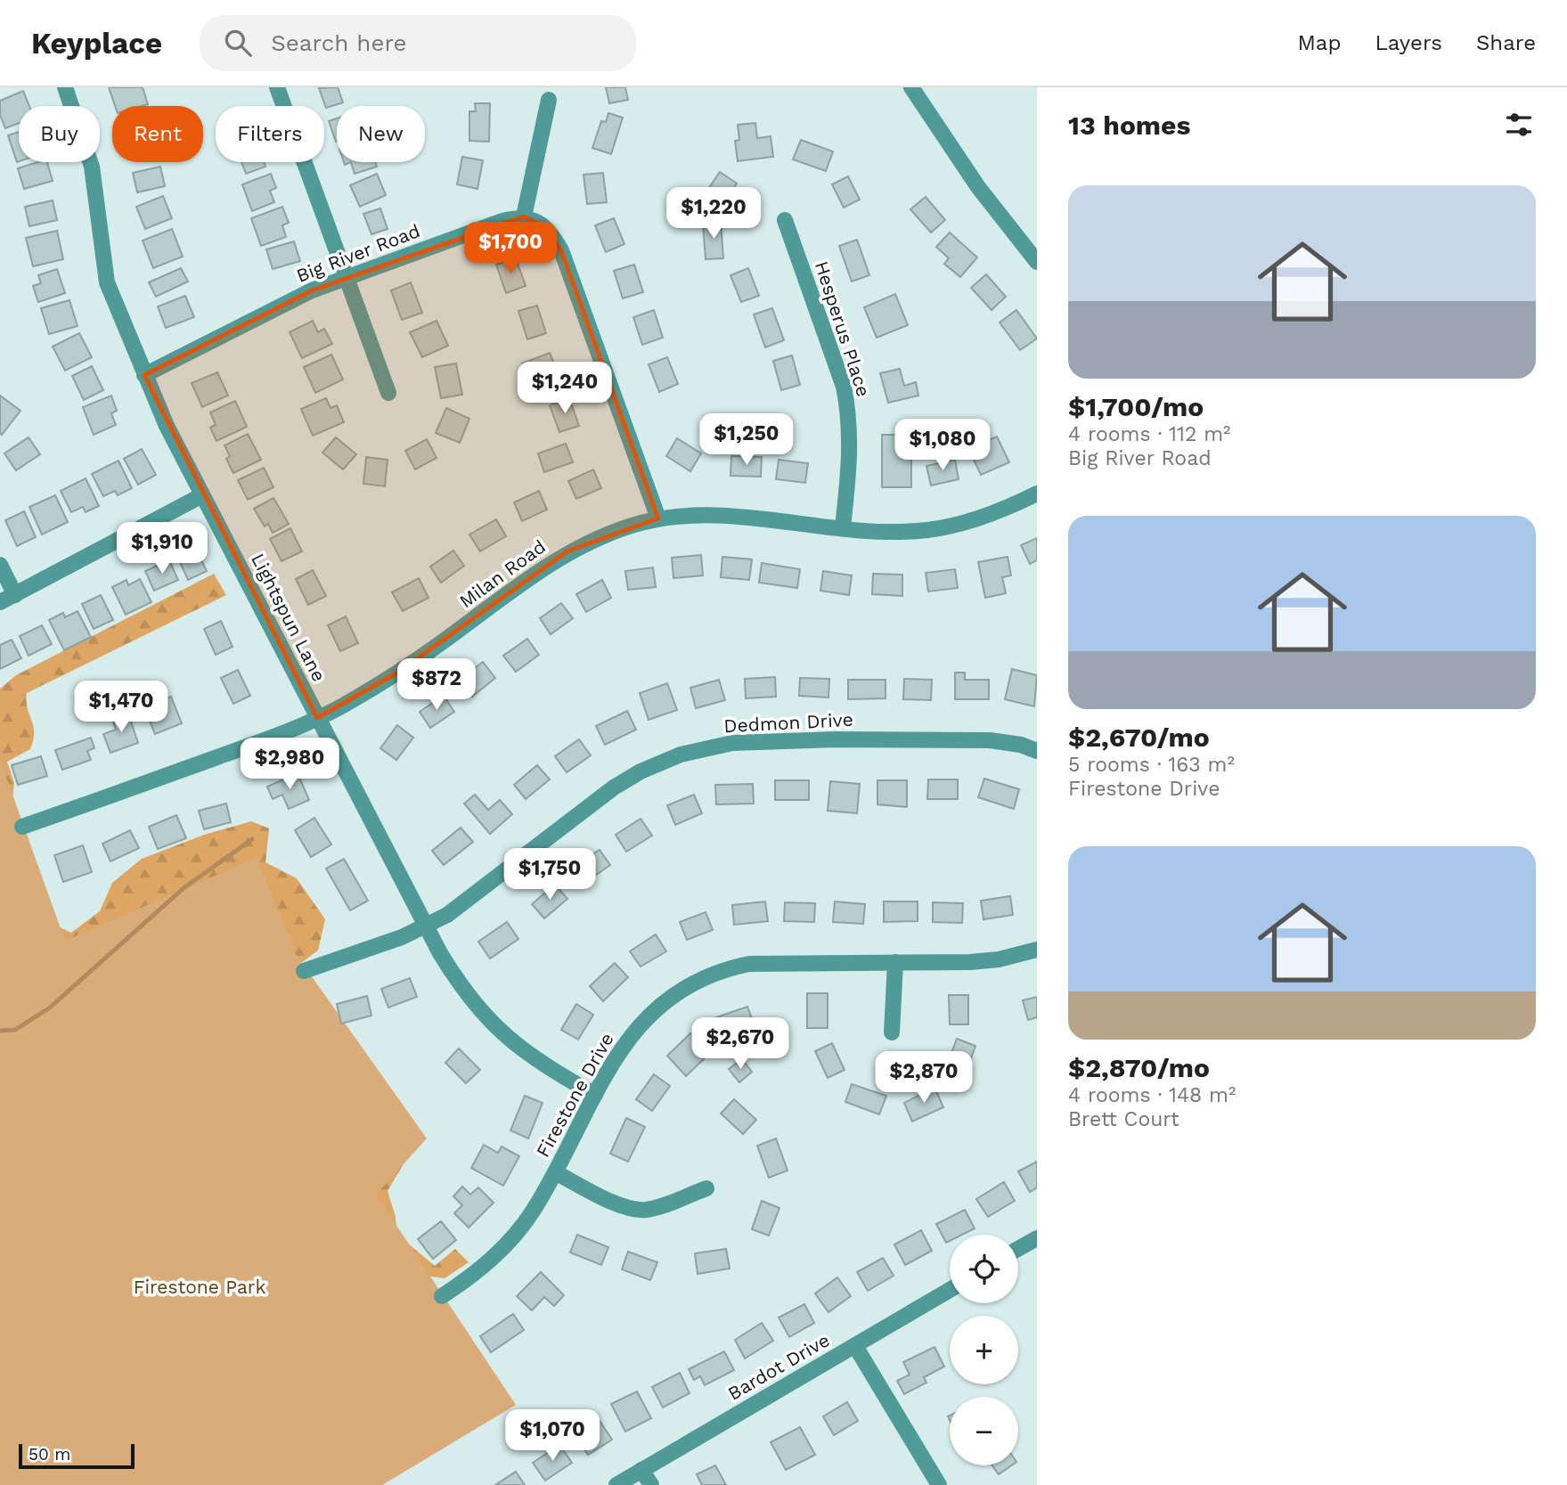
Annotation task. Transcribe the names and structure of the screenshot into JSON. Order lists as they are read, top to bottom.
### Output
{
  "streets": {
    "street": [
      "Big River Road",
      "Hesperus Place",
      "Milan Road",
      "Lightspun Lane",
      "Dedmon Drive",
      "Firestone Drive",
      "Bardot Drive"
    ]
  },
  "crossings": [
    ["Big River Road", "Lightspun Lane"],
    ["Hesperus Place", "Milan Road"],
    ["Milan Road", "Lightspun Lane"],
    ["Lightspun Lane", "Dedmon Drive"],
    ["Lightspun Lane", "Firestone Drive"]
  ],
  "parks": ["Firestone Park"],
  "scale_bar": "50 m",
  "page": {
    "header": "Keyplace",
    "search": "Search here",
    "nav": ["Map", "Layers", "Share"],
    "heading": "13 homes",
    "chip": [
      "Buy",
      "Rent",
      "Filters",
      "New"
    ],
    "list": [
      {
        "name": "$1,700/mo",
        "note": "4 rooms · 112 m² · Big River Road"
      },
      {
        "name": "$2,670/mo",
        "note": "5 rooms · 163 m² · Firestone Drive"
      },
      {
        "name": "$2,870/mo",
        "note": "4 rooms · 148 m² · Brett Court"
      }
    ],
    "price": [
      "$1,220",
      "$1,700",
      "$1,240",
      "$1,250",
      "$1,080",
      "$1,910",
      "$872",
      "$1,470",
      "$2,980",
      "$1,750",
      "$2,670",
      "$2,870",
      "$1,070"
    ],
    "map_buttons": ["+", "−"],
    "scale": "50 m"
  }
}
